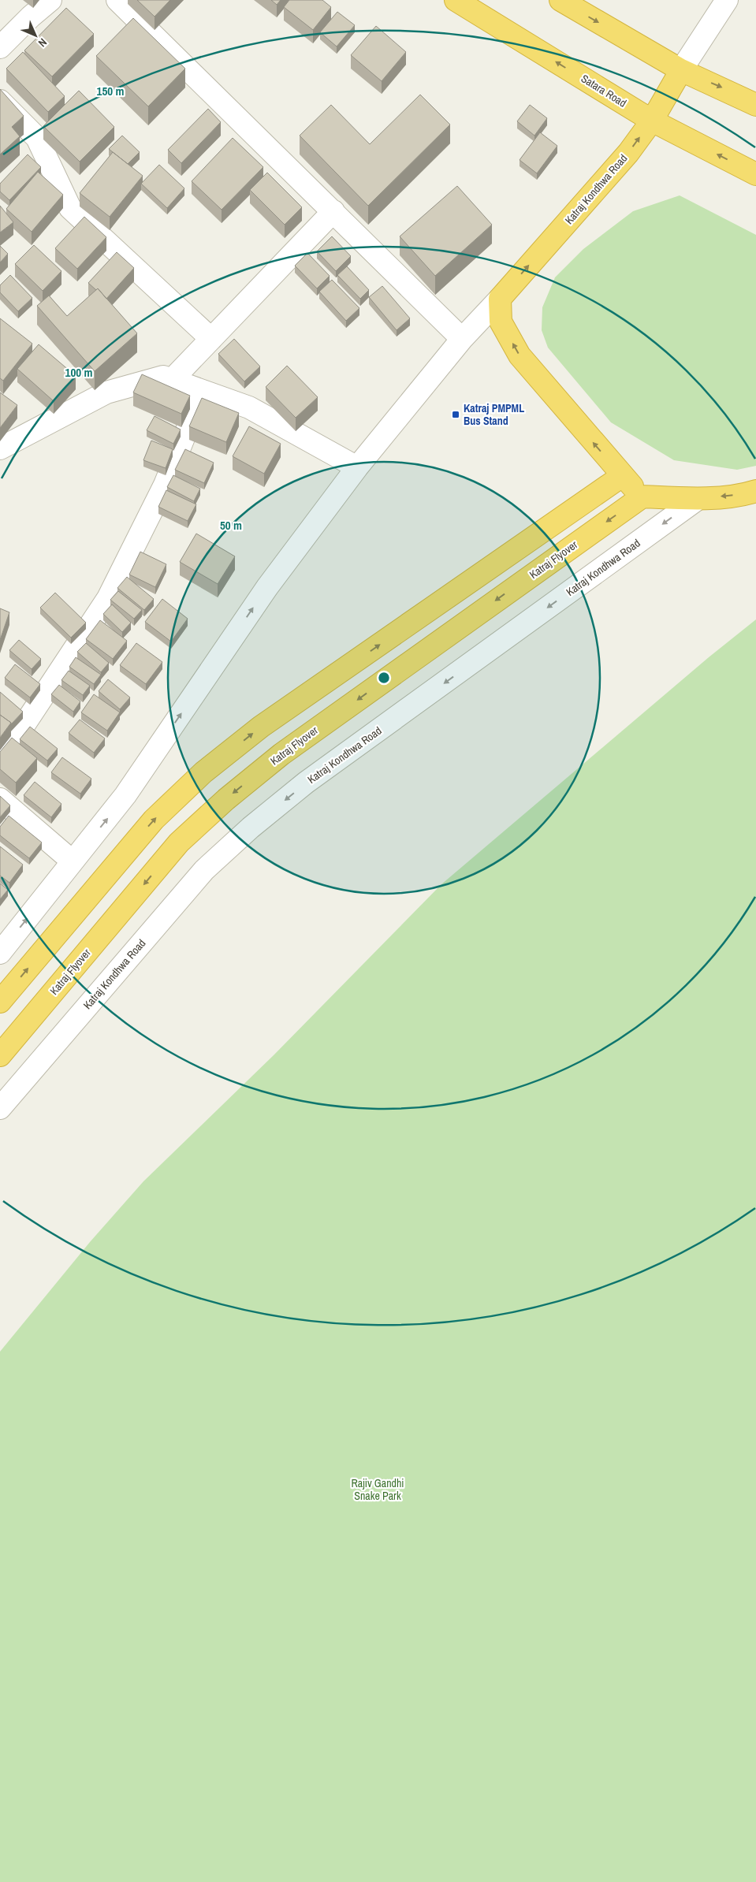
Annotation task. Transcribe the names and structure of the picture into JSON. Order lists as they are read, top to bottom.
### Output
{
  "streets": {
    "highway": ["Satara Road", "Katraj Kondhwa Road", "Katraj Flyover"]
  },
  "crossings": [
    ["Satara Road", "Katraj Kondhwa Road"]
  ],
  "parks": ["Rajiv Gandhi Snake Park"],
  "places": {
    "transit": ["Katraj PMPML Bus Stand"]
  },
  "north": "bottom right",
  "rings": ["150 m", "100 m", "50 m"]
}
